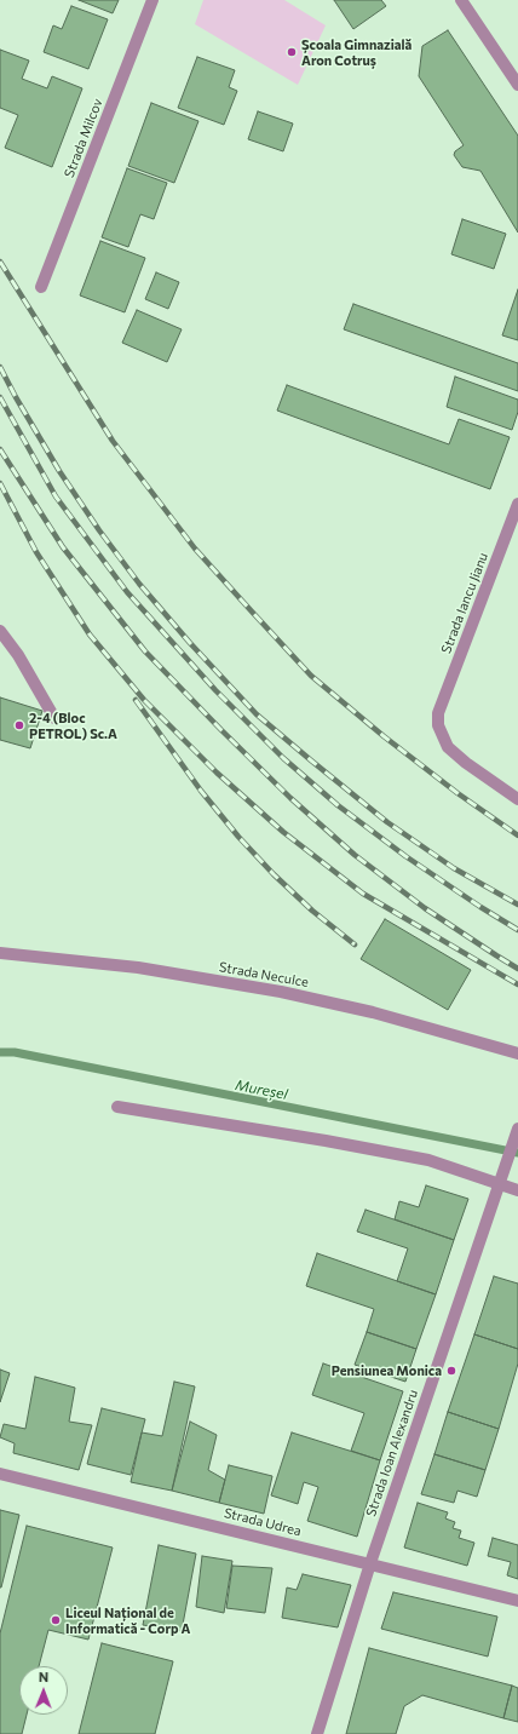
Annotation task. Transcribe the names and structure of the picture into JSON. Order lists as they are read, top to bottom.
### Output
{
  "streets": {
    "street": [
      "Strada Milcov",
      "Strada Iancu Jianu",
      "Strada Neculce",
      "Strada Ioan Alexandru",
      "Strada Udrea"
    ]
  },
  "crossings": [
    ["Strada Ioan Alexandru", "Strada Udrea"]
  ],
  "water": ["Mureșel"],
  "places": [
    "Școala Gimnazială Aron Cotruș",
    "2-4 (Bloc PETROL) Sc.A",
    "Pensiunea Monica",
    "Liceul Național de Informatică - Corp A"
  ],
  "north": "top"
}
